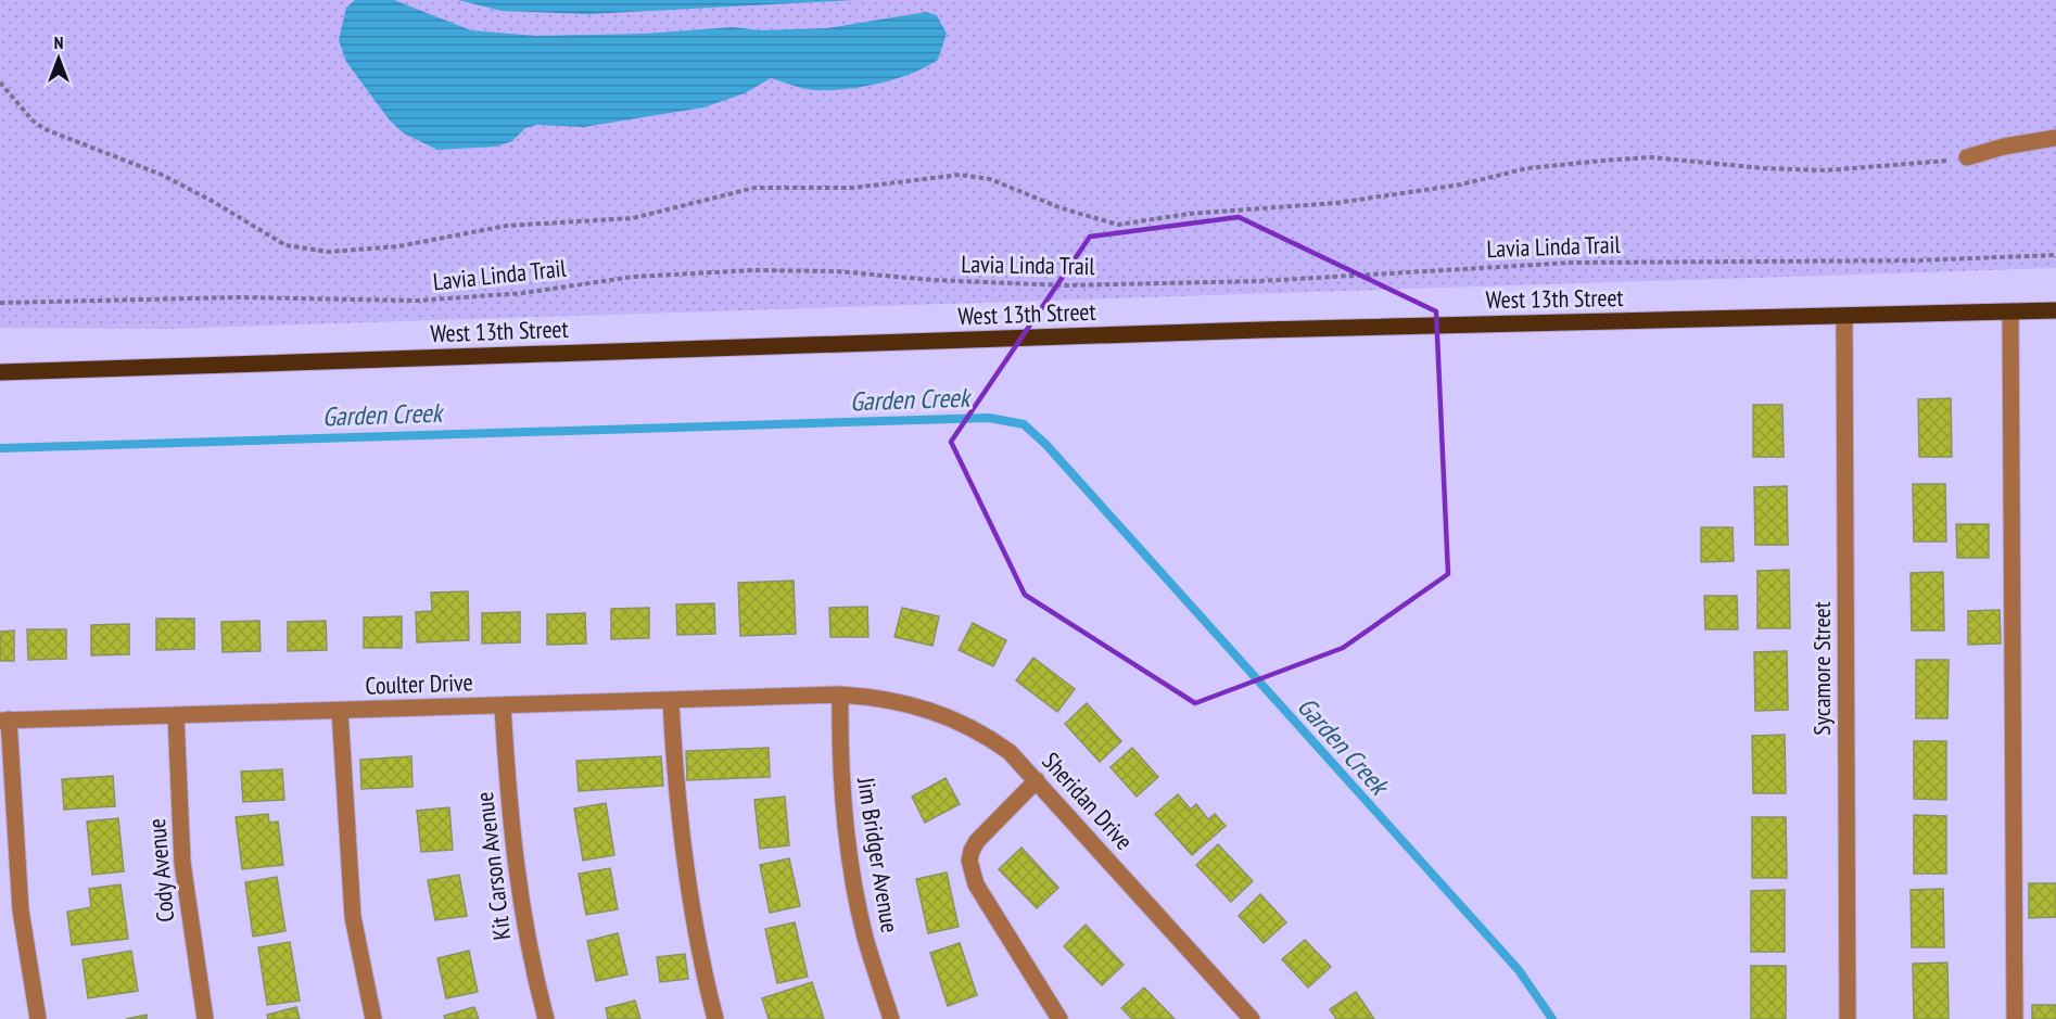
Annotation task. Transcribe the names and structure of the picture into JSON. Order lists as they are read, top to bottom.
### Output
{
  "streets": {
    "main road": ["West 13th Street"],
    "street": [
      "Sycamore Street",
      "Coulter Drive",
      "Sheridan Drive",
      "Jim Bridger Avenue",
      "Kit Carson Avenue",
      "Cody Avenue"
    ],
    "path": ["Lavia Linda Trail"]
  },
  "crossings": [
    ["West 13th Street", "Sycamore Street"],
    ["Coulter Drive", "Sheridan Drive"],
    ["Coulter Drive", "Jim Bridger Avenue"],
    ["Coulter Drive", "Kit Carson Avenue"],
    ["Coulter Drive", "Cody Avenue"],
    ["Sheridan Drive", "Jim Bridger Avenue"]
  ],
  "water": ["Garden Creek"],
  "north": "top"
}
